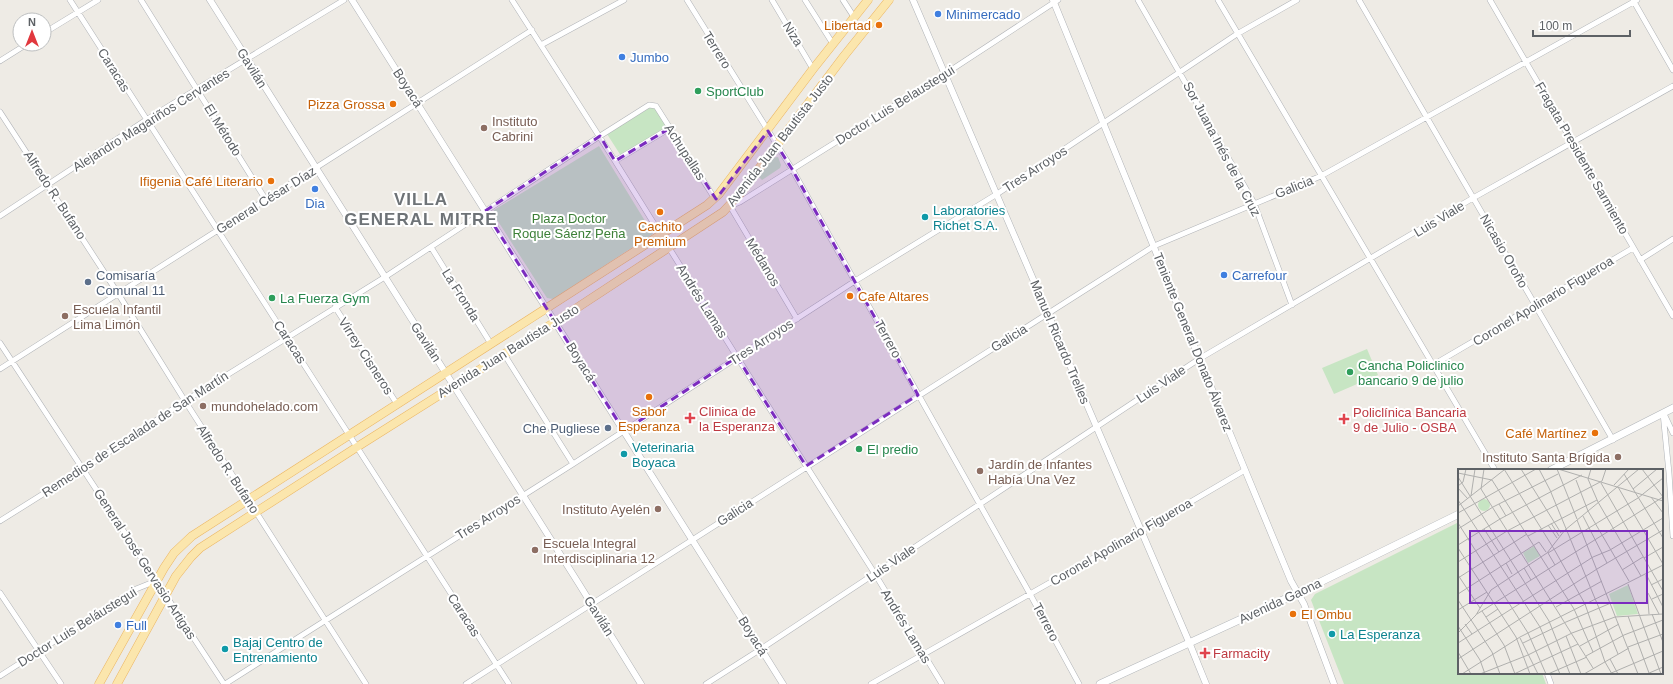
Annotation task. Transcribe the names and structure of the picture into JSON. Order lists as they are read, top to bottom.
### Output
{
  "streets": {
    "main road": ["Avenida Juan Bautista Justo", "Avenida Gaona"],
    "street": [
      "Niza",
      "Terrero",
      "Gavilán",
      "Caracas",
      "Boyacá",
      "Doctor Luis Belaustegui",
      "Alejandro Magariños Cervantes",
      "El Método",
      "Sor Juana Inés de la Cruz",
      "Achupallas",
      "Fragata Presidente Sarmiento",
      "Tres Arroyos",
      "Galicia",
      "Alfredo R. Bufano",
      "General César Díaz",
      "Luis Viale",
      "Nicasio Oroño",
      "Médanos",
      "La Fronda",
      "Andrés Lamas",
      "Coronel Apolinario Figueroa",
      "Manuel Ricardo Trelles",
      "Teniente General Donato Álvarez",
      "Virrey Cisneros",
      "Remedios de Escalada de San Martín",
      "General José Gervasio Artigas",
      "Doctor Luis Beláustegui"
    ]
  },
  "crossings": [
    ["Niza", "Avenida Juan Bautista Justo"],
    ["Terrero", "Doctor Luis Belaustegui"],
    ["Terrero", "Avenida Juan Bautista Justo"],
    ["Terrero", "Tres Arroyos"],
    ["Terrero", "Galicia"],
    ["Terrero", "Luis Viale"],
    ["Terrero", "Coronel Apolinario Figueroa"],
    ["Gavilán", "Alejandro Magariños Cervantes"],
    ["Gavilán", "Avenida Juan Bautista Justo"],
    ["Gavilán", "Tres Arroyos"],
    ["Gavilán", "Galicia"],
    ["Gavilán", "General César Díaz"],
    ["Gavilán", "Remedios de Escalada de San Martín"],
    ["Caracas", "Alejandro Magariños Cervantes"],
    ["Caracas", "Avenida Juan Bautista Justo"],
    ["Caracas", "Tres Arroyos"],
    ["Caracas", "Galicia"],
    ["Caracas", "General César Díaz"],
    ["Caracas", "Remedios de Escalada de San Martín"],
    ["Boyacá", "Avenida Juan Bautista Justo"],
    ["Boyacá", "Tres Arroyos"],
    ["Boyacá", "Galicia"],
    ["Boyacá", "General César Díaz"],
    ["Boyacá", "Luis Viale"],
    ["Boyacá", "Remedios de Escalada de San Martín"],
    ["Doctor Luis Belaustegui", "Avenida Juan Bautista Justo"],
    ["Doctor Luis Belaustegui", "Médanos"],
    ["Doctor Luis Belaustegui", "Manuel Ricardo Trelles"],
    ["Doctor Luis Belaustegui", "Teniente General Donato Álvarez"],
    ["Alejandro Magariños Cervantes", "El Método"],
    ["Alejandro Magariños Cervantes", "Alfredo R. Bufano"],
    ["El Método", "General César Díaz"],
    ["Avenida Juan Bautista Justo", "Achupallas"],
    ["Avenida Juan Bautista Justo", "Alfredo R. Bufano"],
    ["Avenida Juan Bautista Justo", "Médanos"],
    ["Avenida Juan Bautista Justo", "La Fronda"],
    ["Avenida Juan Bautista Justo", "Andrés Lamas"],
    ["Avenida Juan Bautista Justo", "Virrey Cisneros"],
    ["Avenida Juan Bautista Justo", "General José Gervasio Artigas"],
    ["Avenida Juan Bautista Justo", "Doctor Luis Beláustegui"],
    ["Sor Juana Inés de la Cruz", "Tres Arroyos"],
    ["Sor Juana Inés de la Cruz", "Galicia"],
    ["Sor Juana Inés de la Cruz", "Luis Viale"],
    ["Achupallas", "Remedios de Escalada de San Martín"],
    ["Fragata Presidente Sarmiento", "Galicia"],
    ["Fragata Presidente Sarmiento", "Luis Viale"],
    ["Fragata Presidente Sarmiento", "Coronel Apolinario Figueroa"],
    ["Tres Arroyos", "Alfredo R. Bufano"],
    ["Tres Arroyos", "Médanos"],
    ["Tres Arroyos", "Andrés Lamas"],
    ["Tres Arroyos", "Manuel Ricardo Trelles"],
    ["Tres Arroyos", "Teniente General Donato Álvarez"],
    ["Tres Arroyos", "General José Gervasio Artigas"],
    ["Galicia", "Nicasio Oroño"],
    ["Galicia", "Andrés Lamas"],
    ["Galicia", "Manuel Ricardo Trelles"],
    ["Galicia", "Teniente General Donato Álvarez"],
    ["Alfredo R. Bufano", "General César Díaz"],
    ["Alfredo R. Bufano", "Remedios de Escalada de San Martín"],
    ["General César Díaz", "Andrés Lamas"],
    ["General César Díaz", "General José Gervasio Artigas"],
    ["Luis Viale", "Nicasio Oroño"],
    ["Luis Viale", "Andrés Lamas"],
    ["Luis Viale", "Manuel Ricardo Trelles"],
    ["Luis Viale", "Teniente General Donato Álvarez"],
    ["Nicasio Oroño", "Coronel Apolinario Figueroa"],
    ["La Fronda", "Remedios de Escalada de San Martín"],
    ["Andrés Lamas", "Coronel Apolinario Figueroa"],
    ["Andrés Lamas", "Remedios de Escalada de San Martín"],
    ["Coronel Apolinario Figueroa", "Manuel Ricardo Trelles"],
    ["Coronel Apolinario Figueroa", "Teniente General Donato Álvarez"],
    ["Manuel Ricardo Trelles", "Avenida Gaona"],
    ["Teniente General Donato Álvarez", "Avenida Gaona"],
    ["Virrey Cisneros", "Remedios de Escalada de San Martín"],
    ["Remedios de Escalada de San Martín", "General José Gervasio Artigas"],
    ["General José Gervasio Artigas", "Doctor Luis Beláustegui"]
  ],
  "districts": ["VILLA GENERAL MITRE"],
  "parks": ["Plaza Doctor Roque Sáenz Peña"],
  "places": {
    "other": [
      "Minimercado",
      "Libertad",
      "Jumbo",
      "SportClub",
      "Pizza Grossa",
      "Instituto Cabrini",
      "Ifigenia Café Literario",
      "Dia",
      "Cachito Premium",
      "Laboratories Richet S.A.",
      "Carrefour",
      "Comisaría Comunal 11",
      "Cafe Altares",
      "La Fuerza Gym",
      "Escuela Infantil Lima Limón",
      "Cancha Policlinico bancario 9 de julio",
      "Sabor Esperanza",
      "mundohelado.com",
      "Che Pugliese",
      "Café Martínez",
      "El predio",
      "Veterinaria Boyaca",
      "Instituto Santa Brígida",
      "Jardín de Infantes Había Una Vez",
      "Instituto Ayelén",
      "Escuela Integral Interdisciplinaria 12",
      "El Ombu",
      "Full",
      "La Esperanza",
      "Bajaj Centro de Entrenamiento"
    ],
    "health": ["Clinica de la Esperanza", "Policlínica Bancaria 9 de Julio - OSBA", "Farmacity"]
  },
  "scale_bar": "100 m",
  "north": "top"
}
